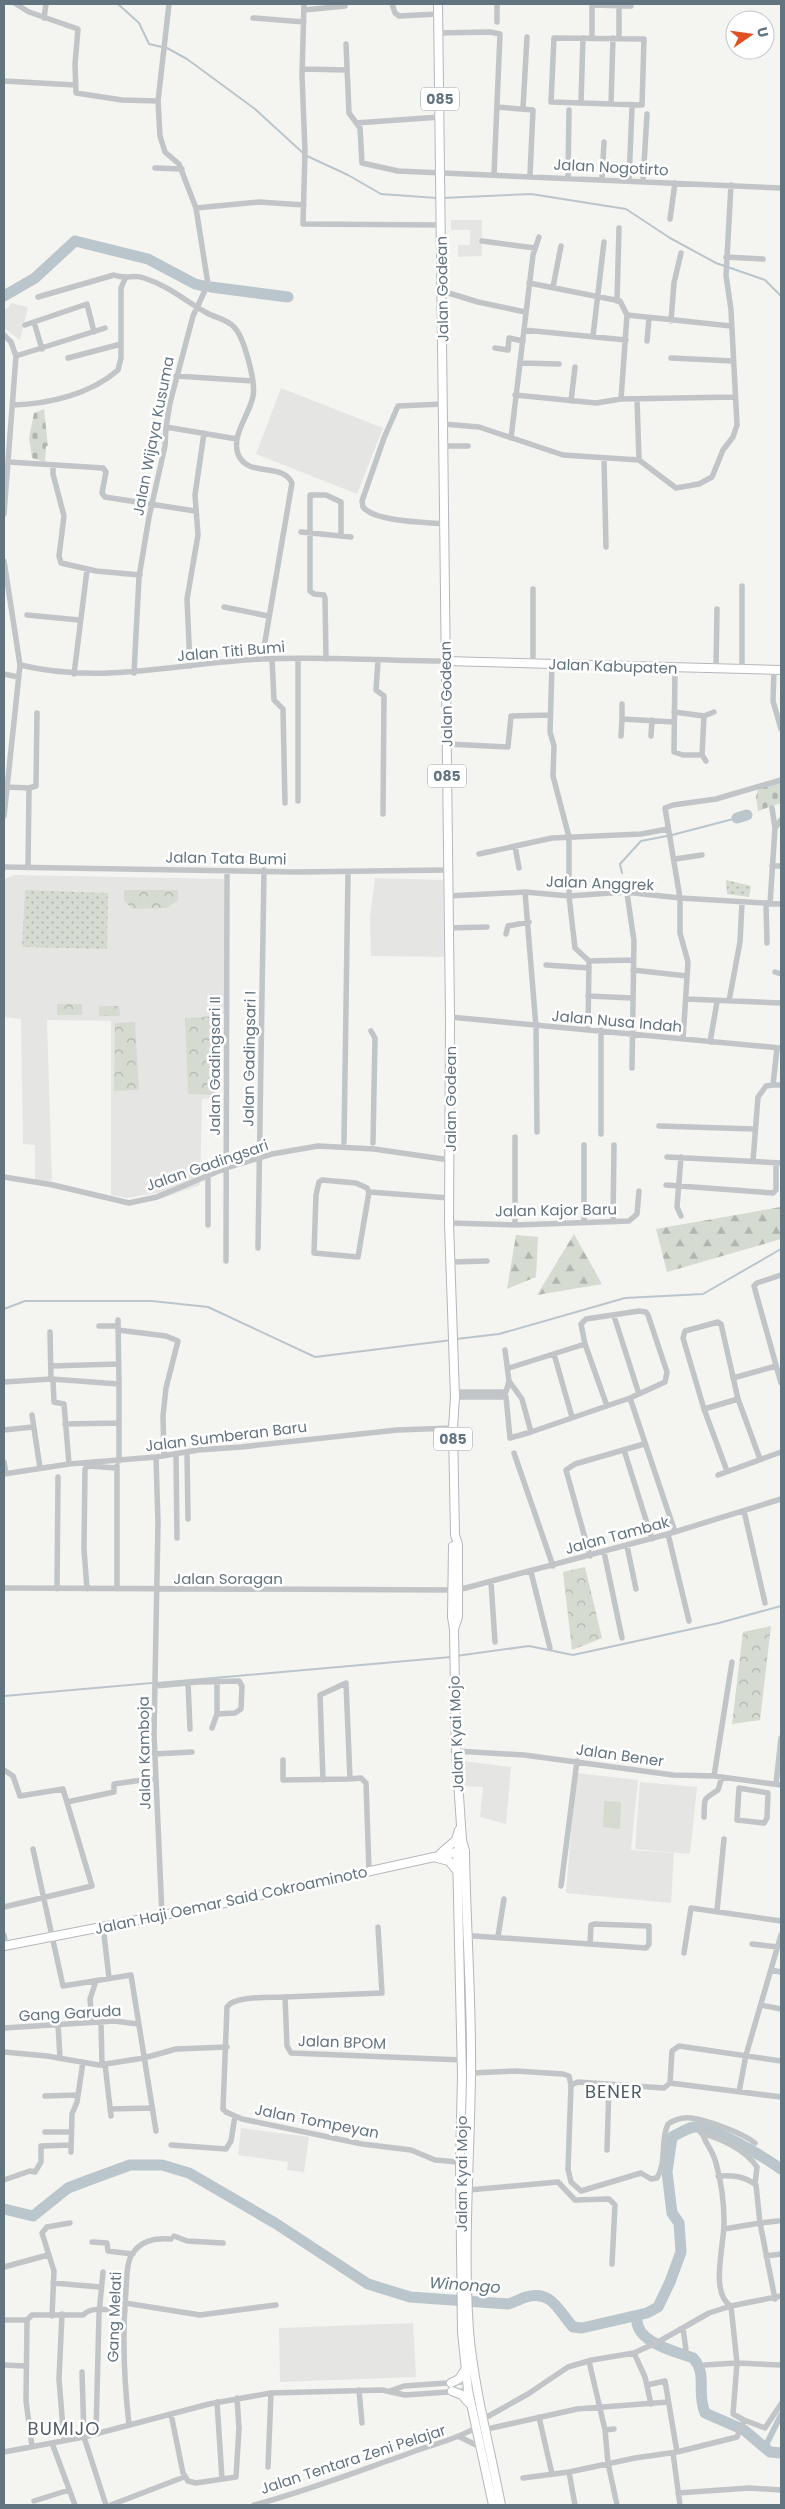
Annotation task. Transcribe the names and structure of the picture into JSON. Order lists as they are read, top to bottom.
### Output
{
  "streets": {
    "main road": [
      "085",
      "Jalan Godean",
      "Jalan Kabupaten",
      "Jalan Kyai Mojo",
      "Jalan Haji Oemar Said Cokroaminoto"
    ],
    "street": [
      "Jalan Nogotirto",
      "Jalan Wijaya Kusuma",
      "Jalan Titi Bumi",
      "Jalan Tata Bumi",
      "Jalan Anggrek",
      "Jalan Nusa Indah",
      "Jalan Gadingsari I",
      "Jalan Gadingsari II",
      "Jalan Gadingsari",
      "Jalan Kajor Baru",
      "Jalan Sumberan Baru",
      "Jalan Tambak",
      "Jalan Soragan",
      "Jalan Kamboja",
      "Jalan Bener",
      "Gang Garuda",
      "Jalan BPOM",
      "Jalan Tompeyan",
      "Gang Melati",
      "Jalan Tentara Zeni Pelajar"
    ]
  },
  "crossings": [
    ["Jalan Nogotirto", "Jalan Godean"],
    ["Jalan Godean", "Jalan Titi Bumi"],
    ["Jalan Godean", "Jalan Kabupaten"],
    ["Jalan Godean", "Jalan Tata Bumi"],
    ["Jalan Godean", "Jalan Anggrek"],
    ["Jalan Godean", "Jalan Nusa Indah"],
    ["Jalan Godean", "Jalan Gadingsari"],
    ["Jalan Godean", "Jalan Kajor Baru"],
    ["Jalan Godean", "Jalan Sumberan Baru"],
    ["Jalan Godean", "Jalan Tambak"],
    ["Jalan Godean", "Jalan Soragan"],
    ["Jalan Godean", "Jalan Kyai Mojo"],
    ["Jalan Wijaya Kusuma", "Jalan Titi Bumi"],
    ["Jalan Titi Bumi", "Jalan Kabupaten"],
    ["Jalan Tata Bumi", "Jalan Gadingsari I"],
    ["Jalan Tata Bumi", "Jalan Gadingsari II"],
    ["Jalan Gadingsari I", "Jalan Gadingsari"],
    ["Jalan Gadingsari II", "Jalan Gadingsari"],
    ["Jalan Sumberan Baru", "Jalan Kamboja"],
    ["Jalan Tambak", "Jalan Soragan"],
    ["Jalan Soragan", "Jalan Kamboja"],
    ["Jalan Kyai Mojo", "Jalan Bener"],
    ["Jalan Kyai Mojo", "Jalan Haji Oemar Said Cokroaminoto"],
    ["Jalan Kyai Mojo", "Jalan BPOM"],
    ["Jalan Kyai Mojo", "Jalan Tompeyan"],
    ["Jalan Kyai Mojo", "Jalan Tentara Zeni Pelajar"],
    ["Jalan Kamboja", "Jalan Haji Oemar Said Cokroaminoto"]
  ],
  "districts": ["BENER", "BUMIJO"],
  "water": ["Winongo"],
  "north": "right"
}
